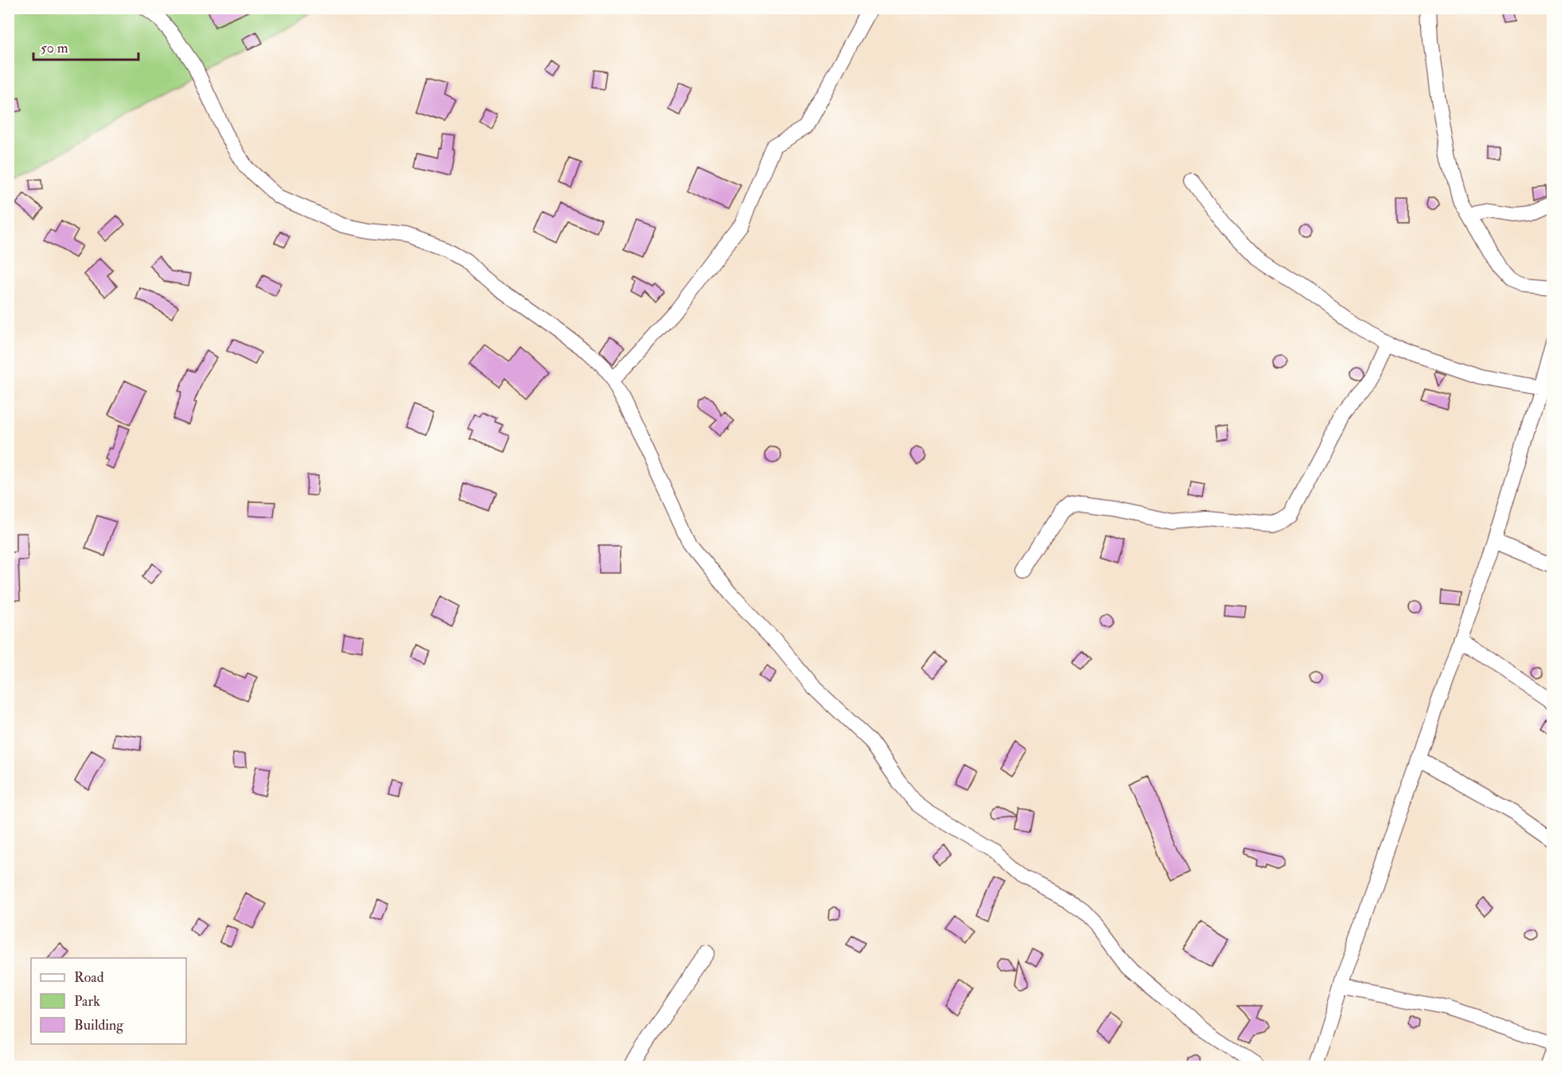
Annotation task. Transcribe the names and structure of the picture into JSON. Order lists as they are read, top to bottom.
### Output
{
  "legend": ["Road", "Park", "Building"],
  "scale_bar": "50 m"
}
